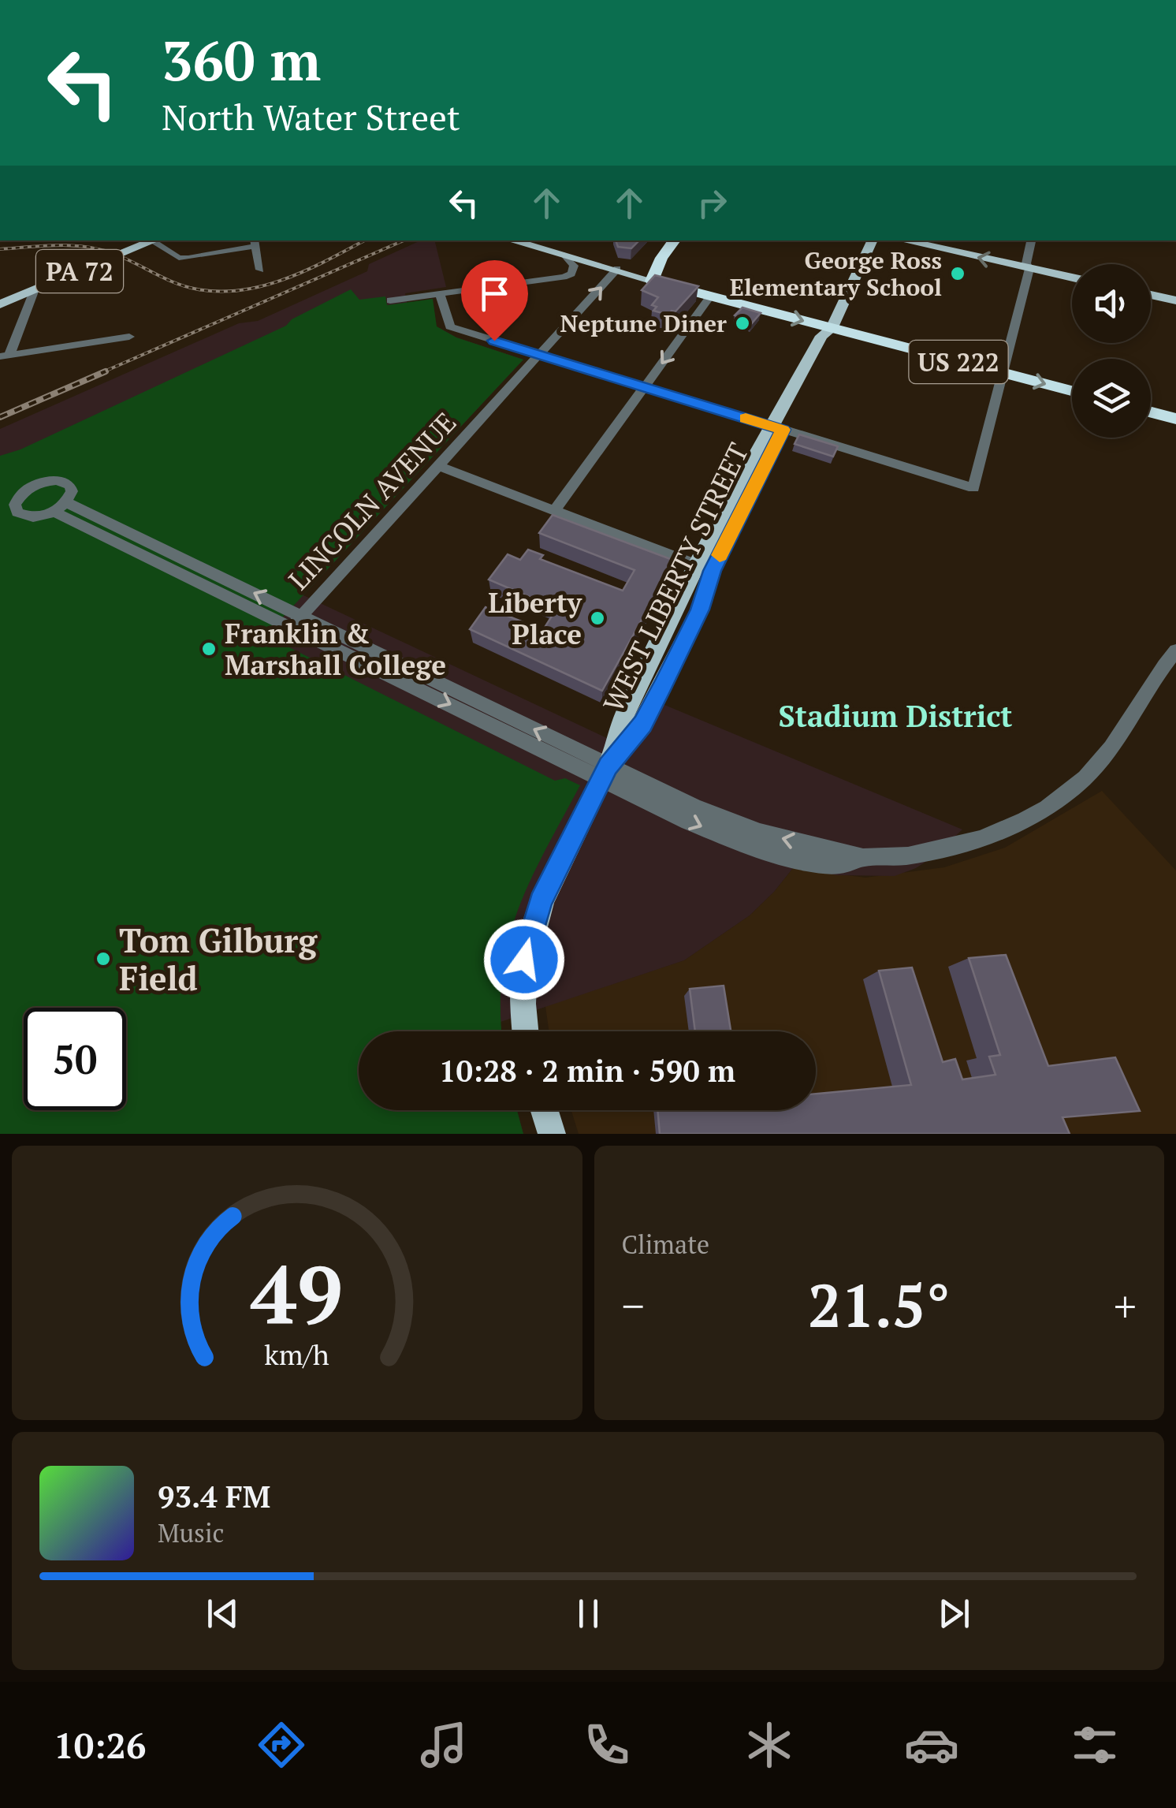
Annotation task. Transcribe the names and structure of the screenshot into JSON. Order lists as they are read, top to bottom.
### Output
{
  "streets": {
    "highway": ["US 222"],
    "main road": ["PA 72", "WEST LIBERTY STREET"],
    "street": ["LINCOLN AVENUE"]
  },
  "crossings": [
    ["US 222", "WEST LIBERTY STREET"]
  ],
  "districts": ["Stadium District"],
  "places": [
    "George Ross Elementary School",
    "Neptune Diner",
    "Liberty Place",
    "Franklin & Marshall College",
    "Tom Gilburg Field"
  ],
  "page": {
    "turn": ["360 m", "North Water Street"],
    "limit": "50",
    "trip": "10:28 · 2 min · 590 m",
    "tile": "Climate",
    "heat": ["−", "21.5°", "+"],
    "song": ["93.4 FM", "Music"],
    "tabs": "10:26",
    "gauge": ["49", "km/h"]
  }
}
